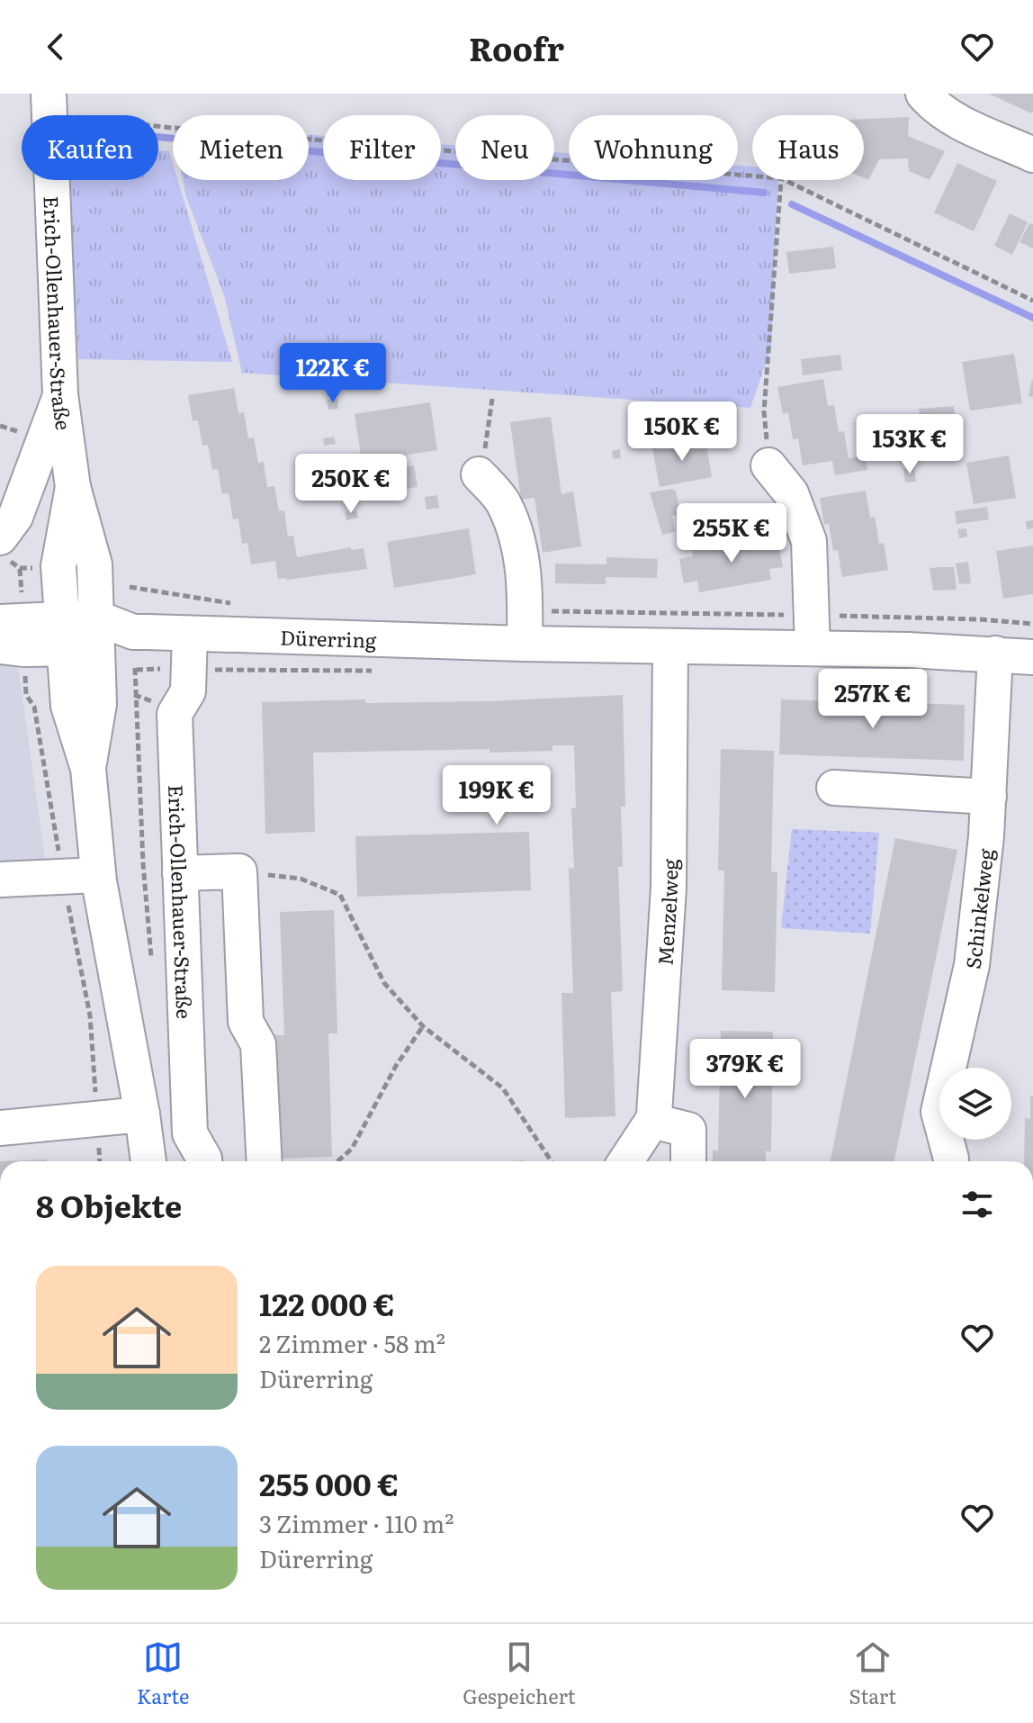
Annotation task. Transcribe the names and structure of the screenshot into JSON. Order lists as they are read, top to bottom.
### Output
{
  "streets": {
    "street": [
      "Erich-Ollenhauer-Straße",
      "Dürerring",
      "Schinkelweg",
      "Menzelweg"
    ]
  },
  "crossings": [
    ["Erich-Ollenhauer-Straße", "Dürerring"],
    ["Dürerring", "Schinkelweg"],
    ["Dürerring", "Menzelweg"]
  ],
  "page": {
    "header": "Roofr",
    "chip": [
      "Kaufen",
      "Mieten",
      "Filter",
      "Neu",
      "Wohnung",
      "Haus"
    ],
    "price": [
      "122K €",
      "150K €",
      "153K €",
      "250K €",
      "255K €",
      "257K €",
      "199K €",
      "379K €"
    ],
    "heading": "8 Objekte",
    "list": [
      {
        "name": "122 000 €",
        "note": "2 Zimmer · 58 m² · Dürerring"
      },
      {
        "name": "255 000 €",
        "note": "3 Zimmer · 110 m² · Dürerring"
      }
    ],
    "tabs": ["Karte", "Gespeichert", "Start"]
  }
}
